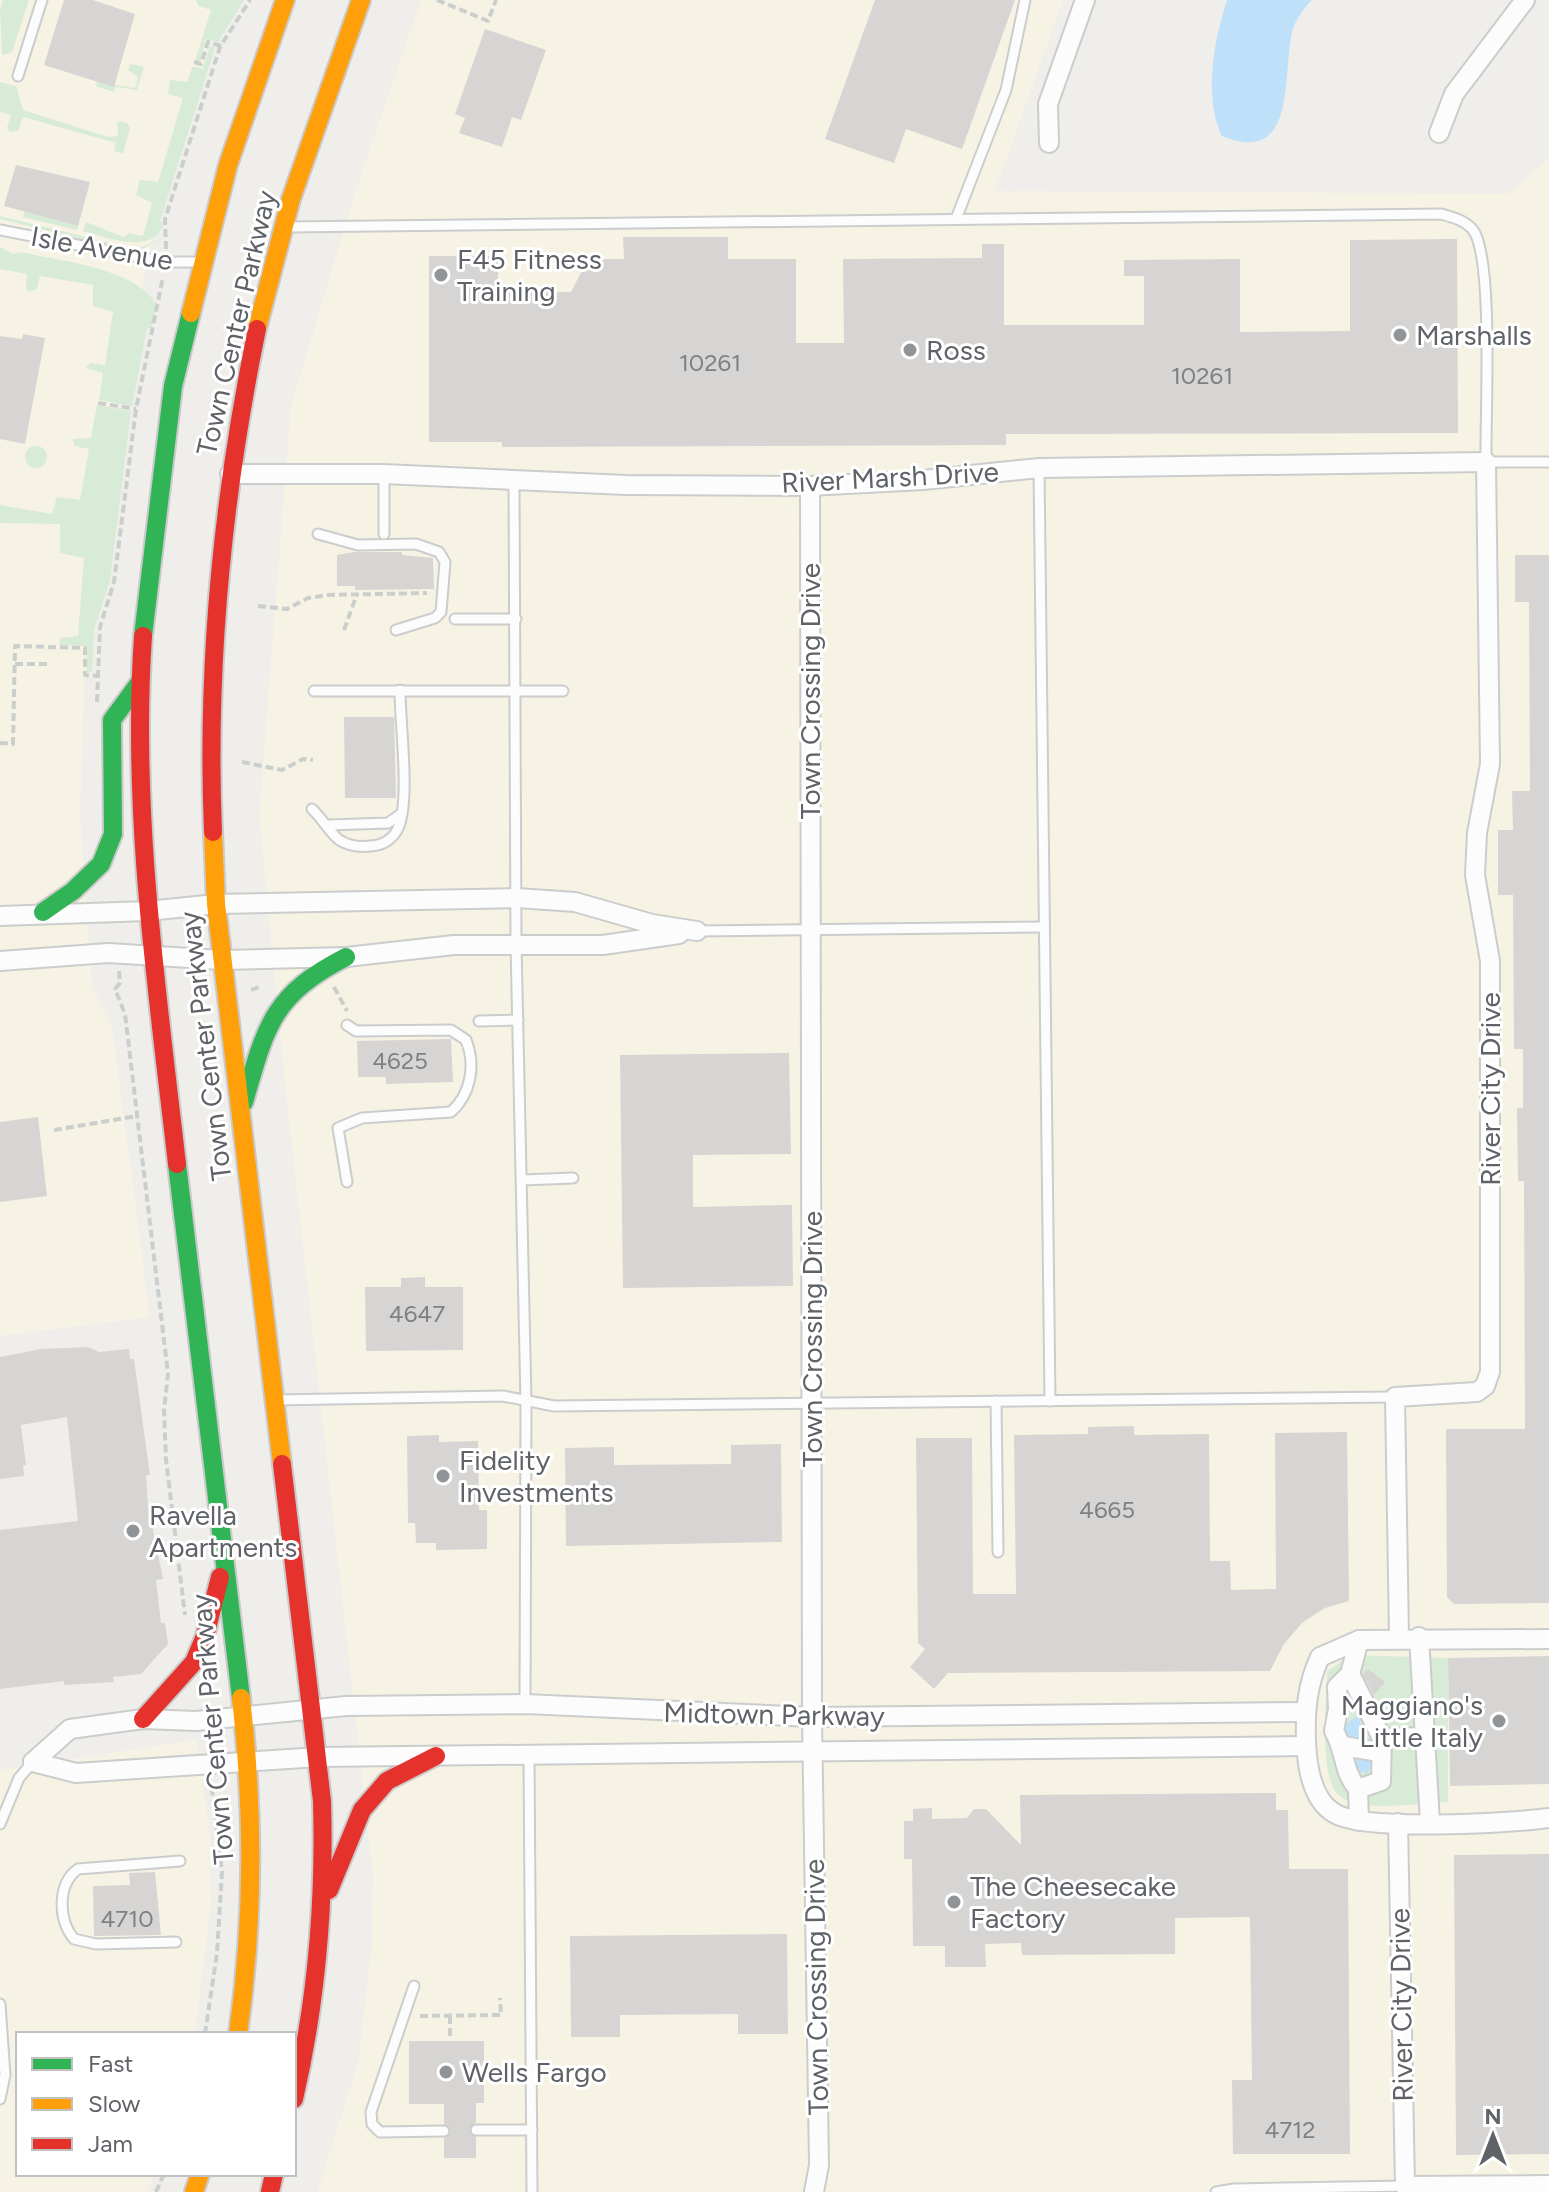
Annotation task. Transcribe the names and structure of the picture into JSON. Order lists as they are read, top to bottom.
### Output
{
  "streets": {
    "main road": ["Town Center Parkway"],
    "street": [
      "River Marsh Drive",
      "Town Crossing Drive",
      "River City Drive",
      "Midtown Parkway"
    ],
    "lane": ["Isle Avenue"]
  },
  "crossings": [
    ["Isle Avenue", "Town Center Parkway"],
    ["Town Center Parkway", "River Marsh Drive"],
    ["Town Center Parkway", "Midtown Parkway"],
    ["River Marsh Drive", "Town Crossing Drive"],
    ["River Marsh Drive", "River City Drive"],
    ["Town Crossing Drive", "Midtown Parkway"]
  ],
  "places": [
    "F45 Fitness Training",
    "Marshalls",
    "Ross",
    "Fidelity Investments",
    "Ravella Apartments",
    "Maggiano's Little Italy",
    "The Cheesecake Factory",
    "Wells Fargo"
  ],
  "house_numbers": [
    "10261",
    "10261",
    "4625",
    "4647",
    "4665",
    "4710",
    "4712"
  ],
  "legend": ["Fast", "Slow", "Jam"],
  "north": "top"
}
